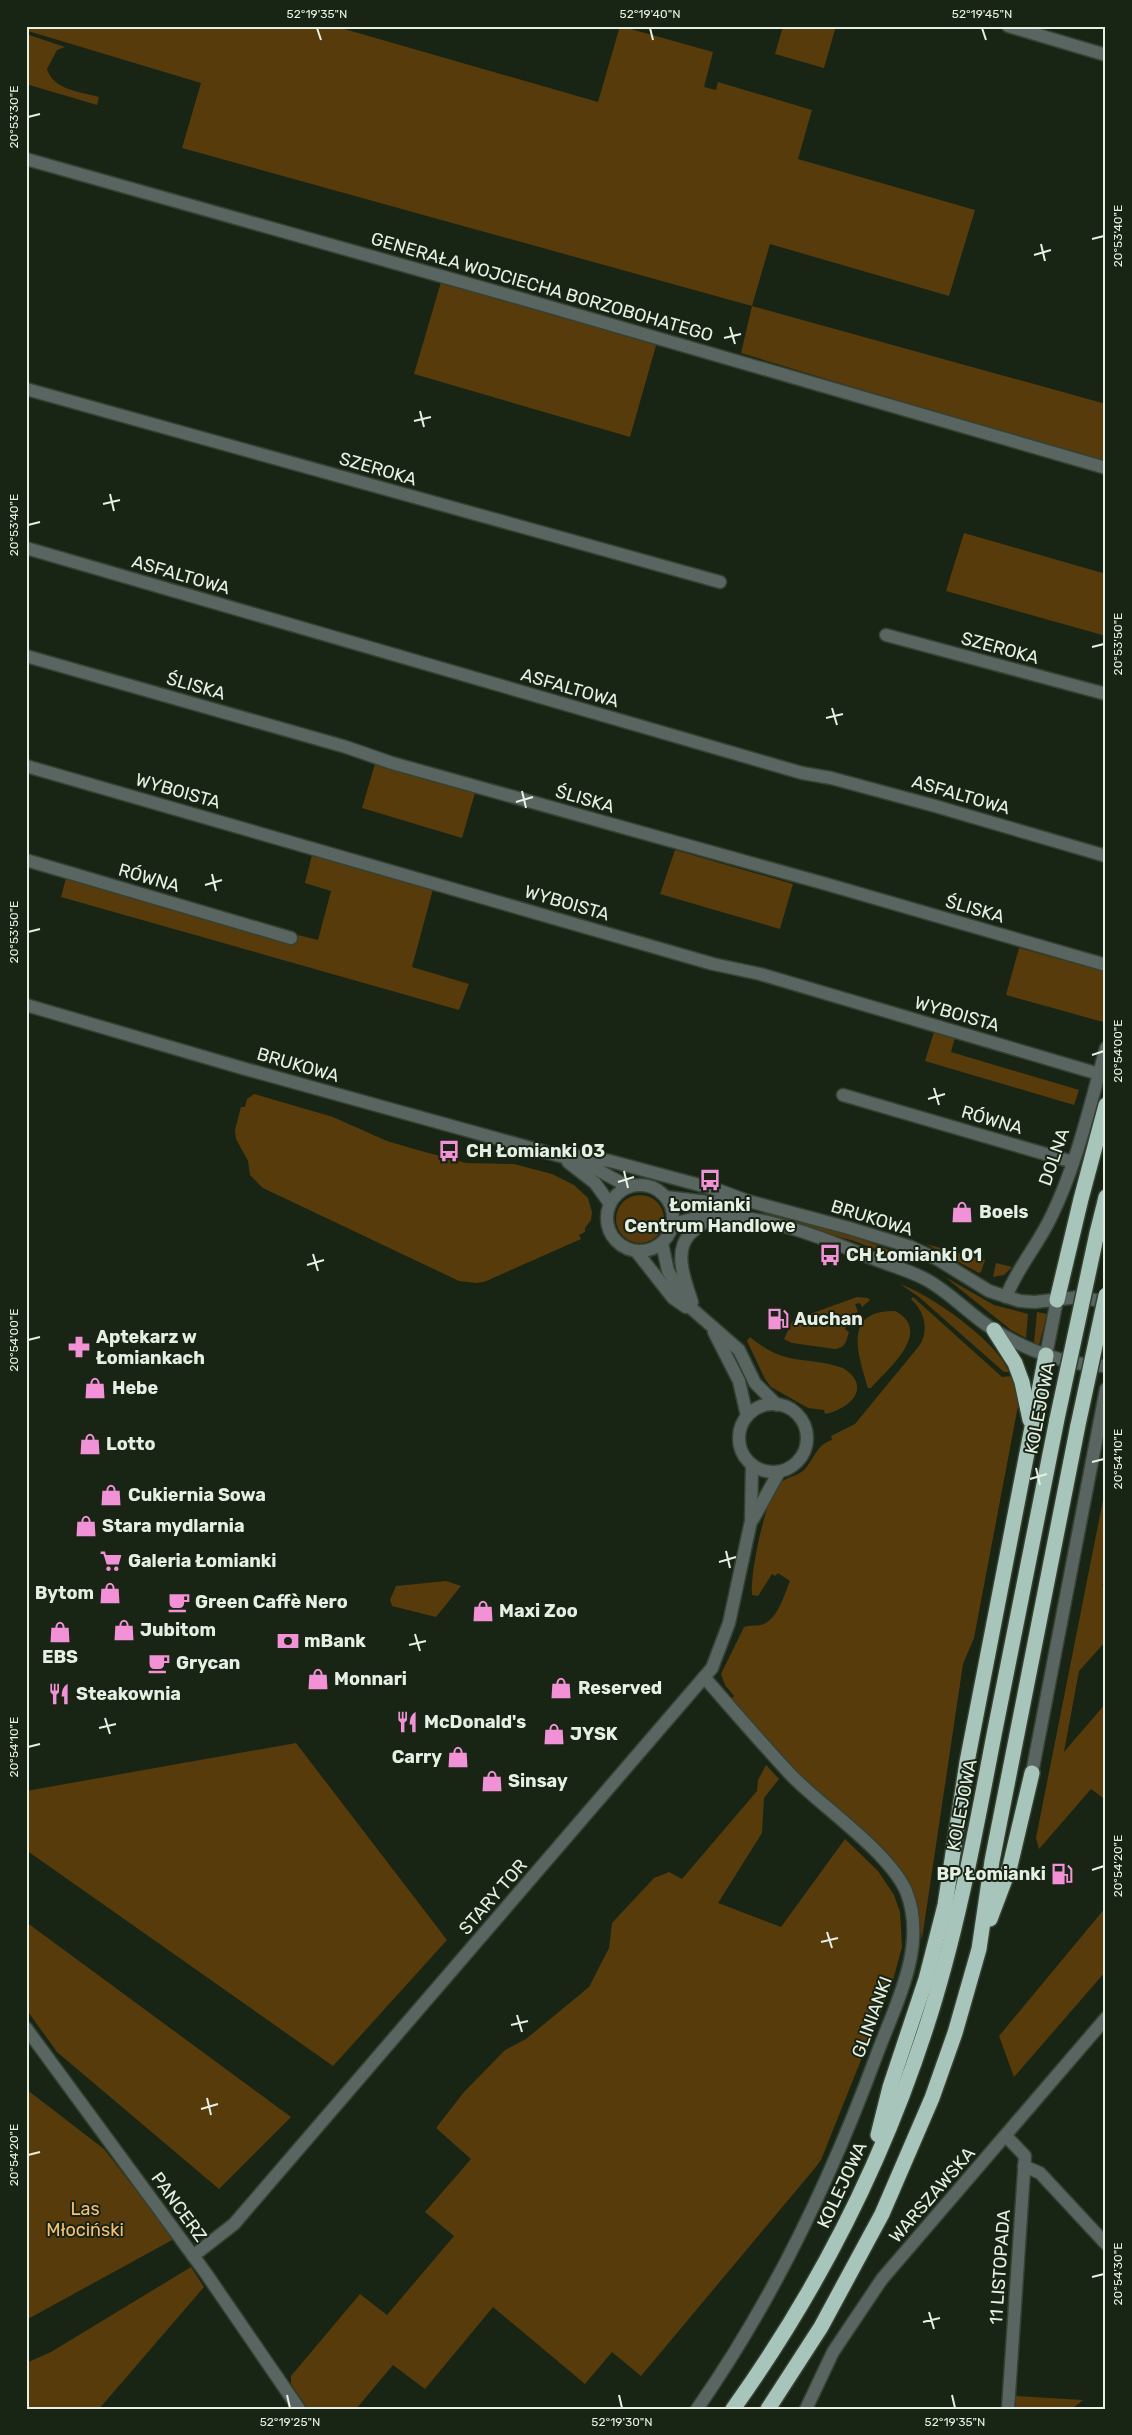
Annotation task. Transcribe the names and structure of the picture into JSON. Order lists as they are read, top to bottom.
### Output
{
  "streets": {
    "highway": ["KOLEJOWA"],
    "street": [
      "GENERAŁA WOJCIECHA BORZOBOHATEGO",
      "SZEROKA",
      "ASFALTOWA",
      "ŚLISKA",
      "WYBOISTA",
      "RÓWNA",
      "BRUKOWA",
      "DOLNA",
      "STARY TOR",
      "GLINIANKI",
      "WARSZAWSKA",
      "PANCERZ",
      "11 LISTOPADA"
    ]
  },
  "crossings": [
    ["WYBOISTA", "DOLNA"],
    ["RÓWNA", "DOLNA"],
    ["BRUKOWA", "DOLNA"],
    ["STARY TOR", "GLINIANKI"],
    ["STARY TOR", "PANCERZ"],
    ["WARSZAWSKA", "11 LISTOPADA"]
  ],
  "parks": ["Las Młociński"],
  "places": {
    "bus stop": ["CH Łomianki 03", "Łomianki Centrum Handlowe", "CH Łomianki 01"],
    "shop": [
      "Boels",
      "Hebe",
      "Lotto",
      "Cukiernia Sowa",
      "Stara mydlarnia",
      "Bytom",
      "Maxi Zoo",
      "Jubitom",
      "EBS",
      "Monnari",
      "Reserved",
      "JYSK",
      "Carry",
      "Sinsay"
    ],
    "fuel station": ["Auchan", "BP Łomianki"],
    "pharmacy": ["Aptekarz w Łomiankach"],
    "supermarket": ["Galeria Łomianki"],
    "cafe": ["Green Caffè Nero", "Grycan"],
    "bank": ["mBank"],
    "restaurant": ["Steakownia", "McDonald's"]
  },
  "coordinates": [
    "52°19'35\"N",
    "52°19'40\"N",
    "52°19'45\"N",
    "20°53'30\"E",
    "20°53'40\"E",
    "20°53'50\"E",
    "20°54'00\"E",
    "20°54'10\"E",
    "20°54'20\"E",
    "20°54'30\"E",
    "52°19'25\"N",
    "52°19'30\"N"
  ]
}
